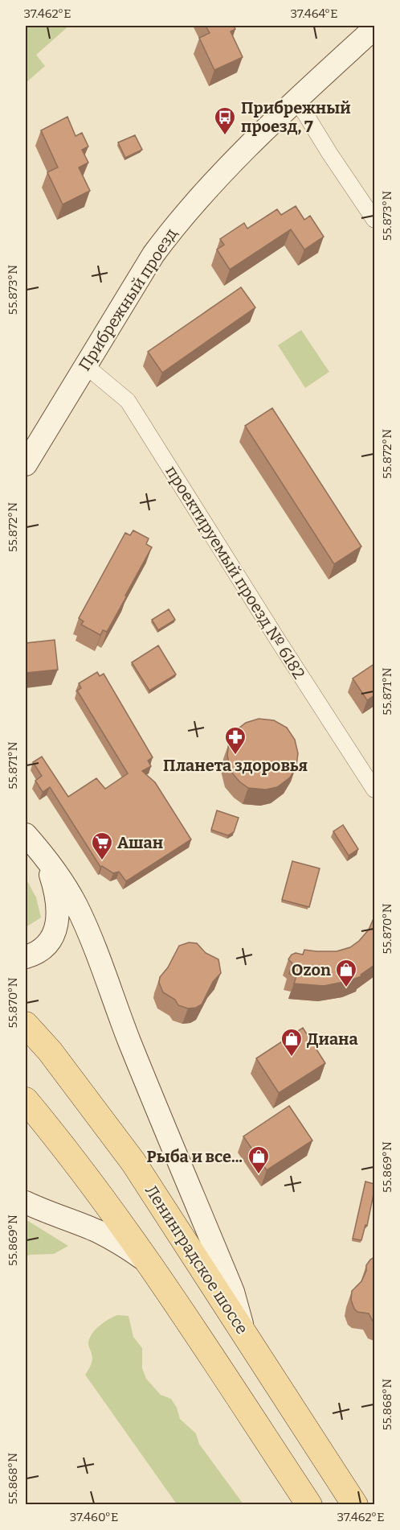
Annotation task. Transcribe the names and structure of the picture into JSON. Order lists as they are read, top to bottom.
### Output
{
  "streets": {
    "main road": ["Ленинградское шоссе"],
    "street": ["Прибрежный проезд", "проектируемый проезд № 6182"]
  },
  "crossings": [
    ["Прибрежный проезд", "проектируемый проезд № 6182"]
  ],
  "places": {
    "bus stop": ["Прибрежный проезд, 7"],
    "pharmacy": ["Планета здоровья"],
    "supermarket": ["Ашан"],
    "shop": ["Ozon", "Диана", "Рыба и все..."]
  },
  "coordinates": [
    "37.462°E",
    "37.464°E",
    "55.873°N",
    "55.872°N",
    "55.871°N",
    "55.870°N",
    "55.869°N",
    "55.868°N",
    "37.460°E"
  ]
}
